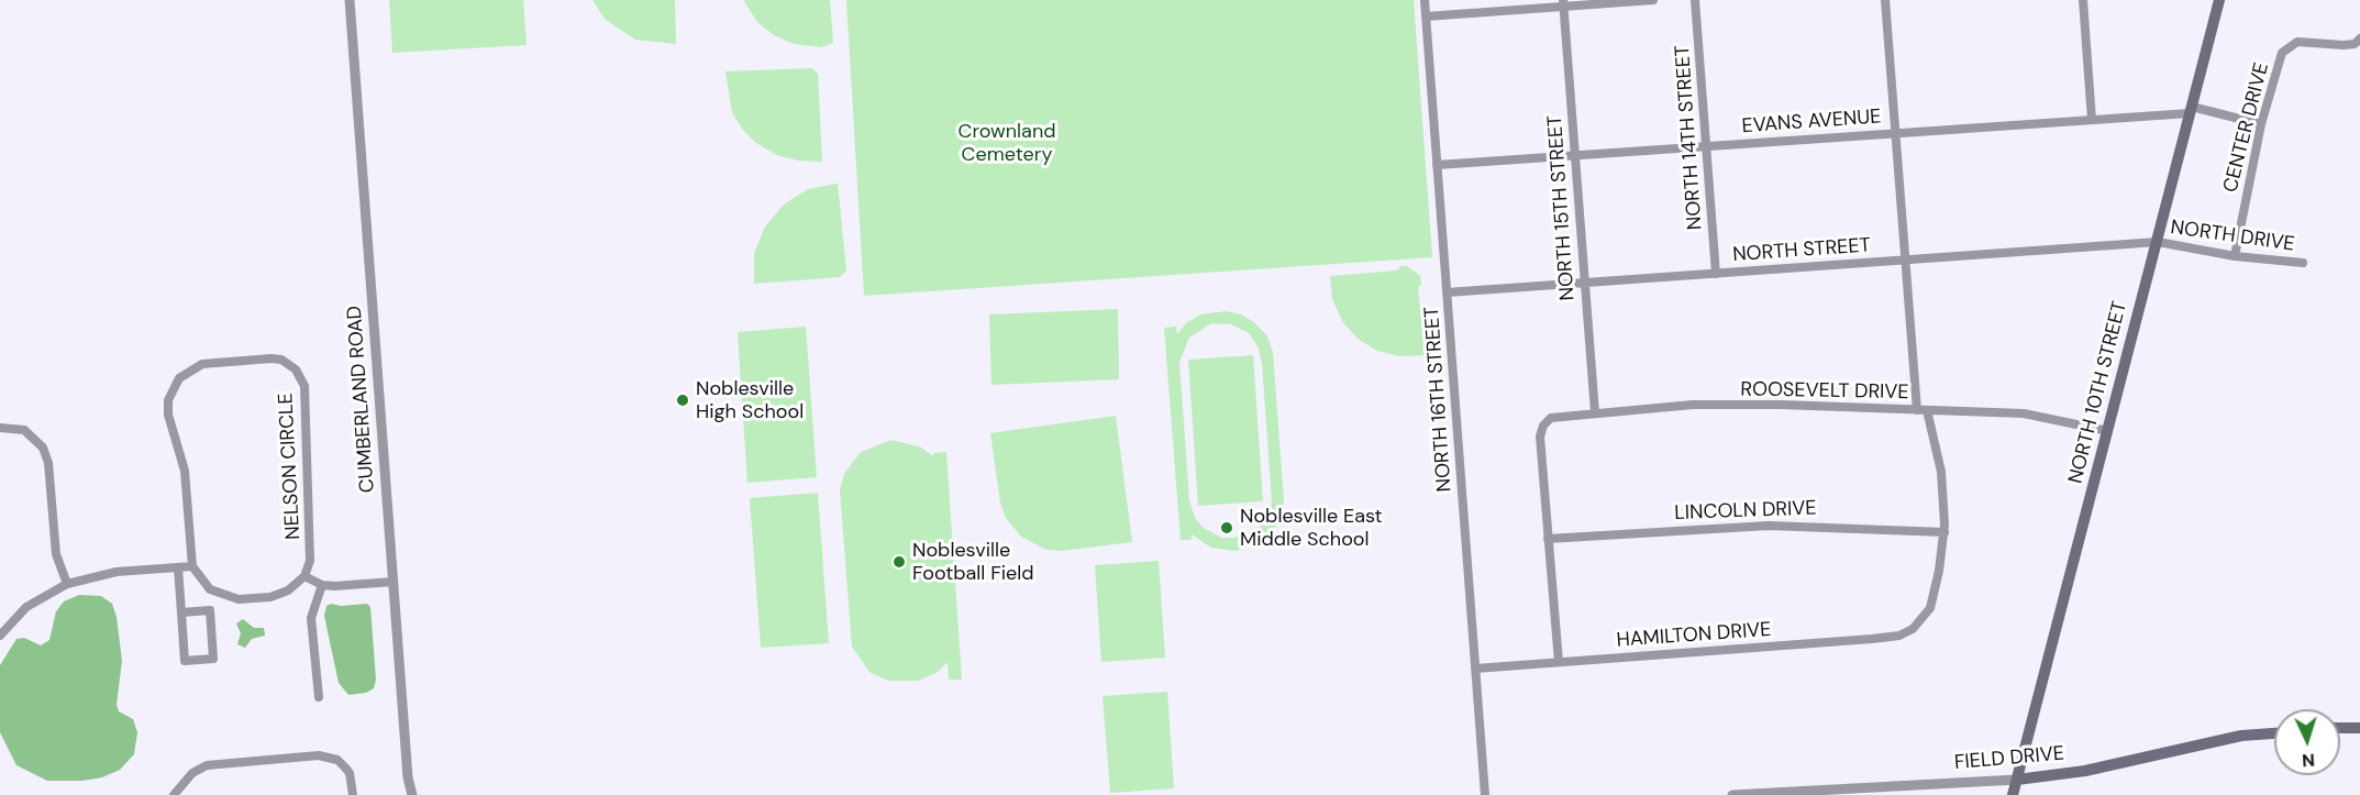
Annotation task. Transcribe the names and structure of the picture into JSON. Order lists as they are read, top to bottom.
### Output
{
  "streets": {
    "main road": ["NORTH 10TH STREET", "FIELD DRIVE"],
    "street": [
      "EVANS AVENUE",
      "CENTER DRIVE",
      "NORTH 14TH STREET",
      "NORTH 15TH STREET",
      "NORTH DRIVE",
      "NORTH STREET",
      "ROOSEVELT DRIVE",
      "CUMBERLAND ROAD",
      "NORTH 16TH STREET",
      "NELSON CIRCLE",
      "LINCOLN DRIVE",
      "HAMILTON DRIVE"
    ]
  },
  "crossings": [
    ["EVANS AVENUE", "CENTER DRIVE"],
    ["EVANS AVENUE", "NORTH 14TH STREET"],
    ["EVANS AVENUE", "NORTH 15TH STREET"],
    ["EVANS AVENUE", "NORTH 10TH STREET"],
    ["EVANS AVENUE", "NORTH 16TH STREET"],
    ["CENTER DRIVE", "NORTH DRIVE"],
    ["NORTH 14TH STREET", "NORTH STREET"],
    ["NORTH 15TH STREET", "NORTH STREET"],
    ["NORTH 15TH STREET", "ROOSEVELT DRIVE"],
    ["NORTH DRIVE", "NORTH STREET"],
    ["NORTH DRIVE", "NORTH 10TH STREET"],
    ["NORTH STREET", "NORTH 10TH STREET"],
    ["NORTH STREET", "NORTH 16TH STREET"],
    ["ROOSEVELT DRIVE", "NORTH 10TH STREET"],
    ["ROOSEVELT DRIVE", "LINCOLN DRIVE"],
    ["NORTH 10TH STREET", "FIELD DRIVE"],
    ["NORTH 16TH STREET", "HAMILTON DRIVE"],
    ["LINCOLN DRIVE", "HAMILTON DRIVE"]
  ],
  "parks": ["Crownland Cemetery"],
  "places": ["Noblesville High School", "Noblesville East Middle School", "Noblesville Football Field"],
  "north": "bottom"
}
